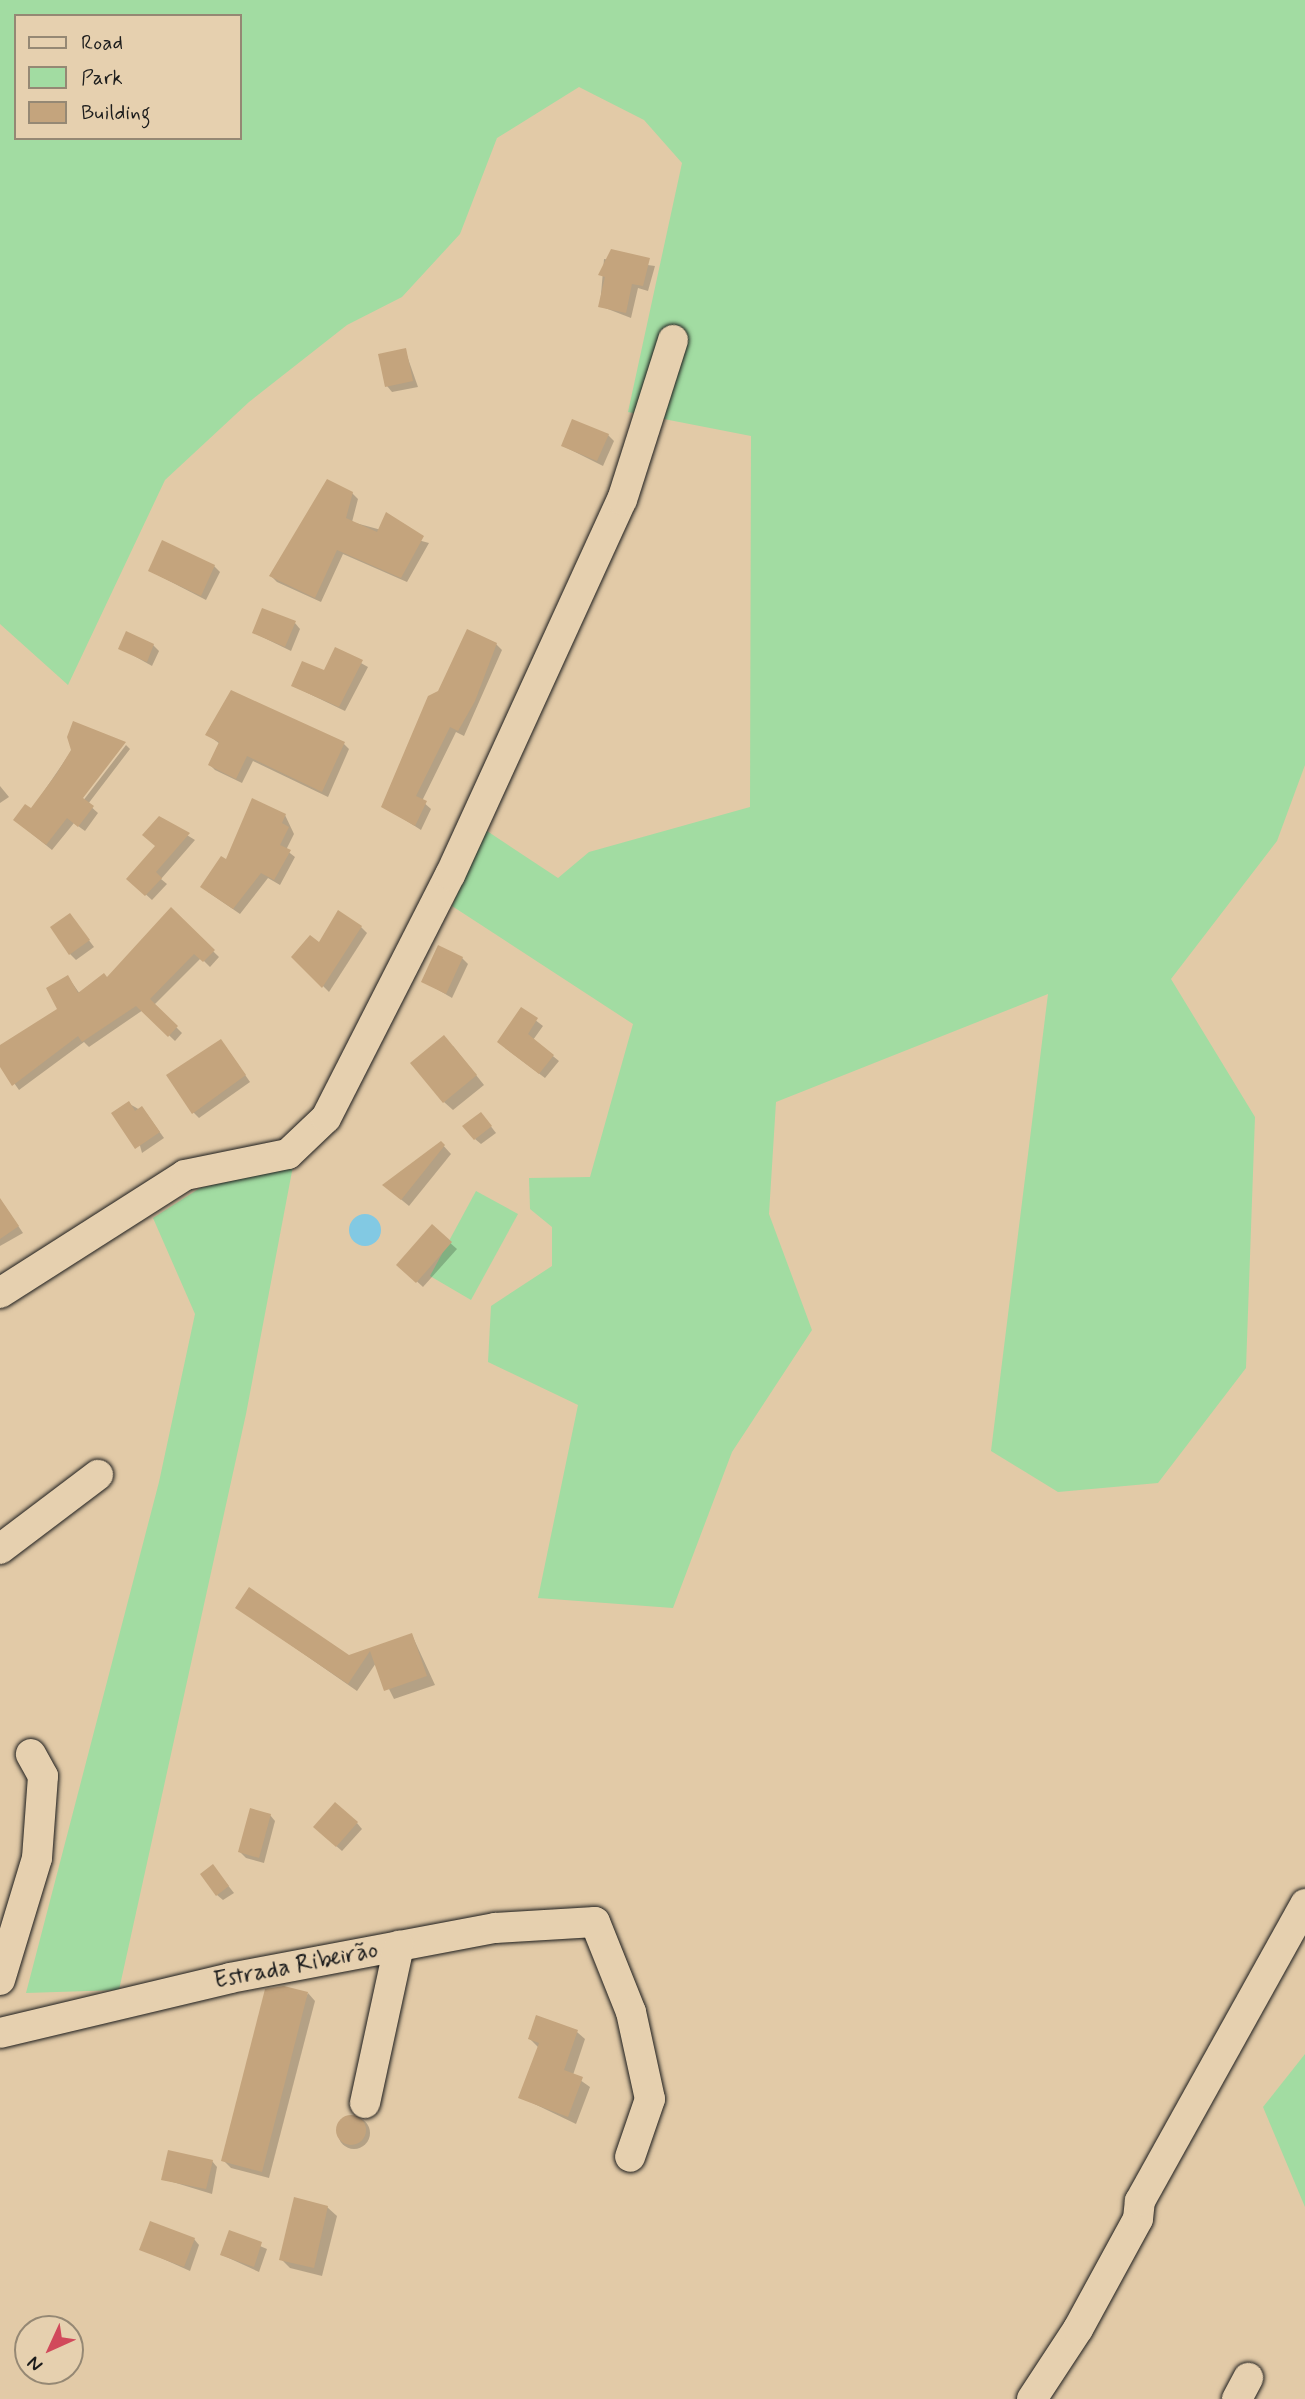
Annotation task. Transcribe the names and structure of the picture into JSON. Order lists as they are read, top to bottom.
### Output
{
  "streets": {
    "street": ["Estrada Ribeirão"]
  },
  "legend": ["Road", "Park", "Building"],
  "north": "bottom left"
}
